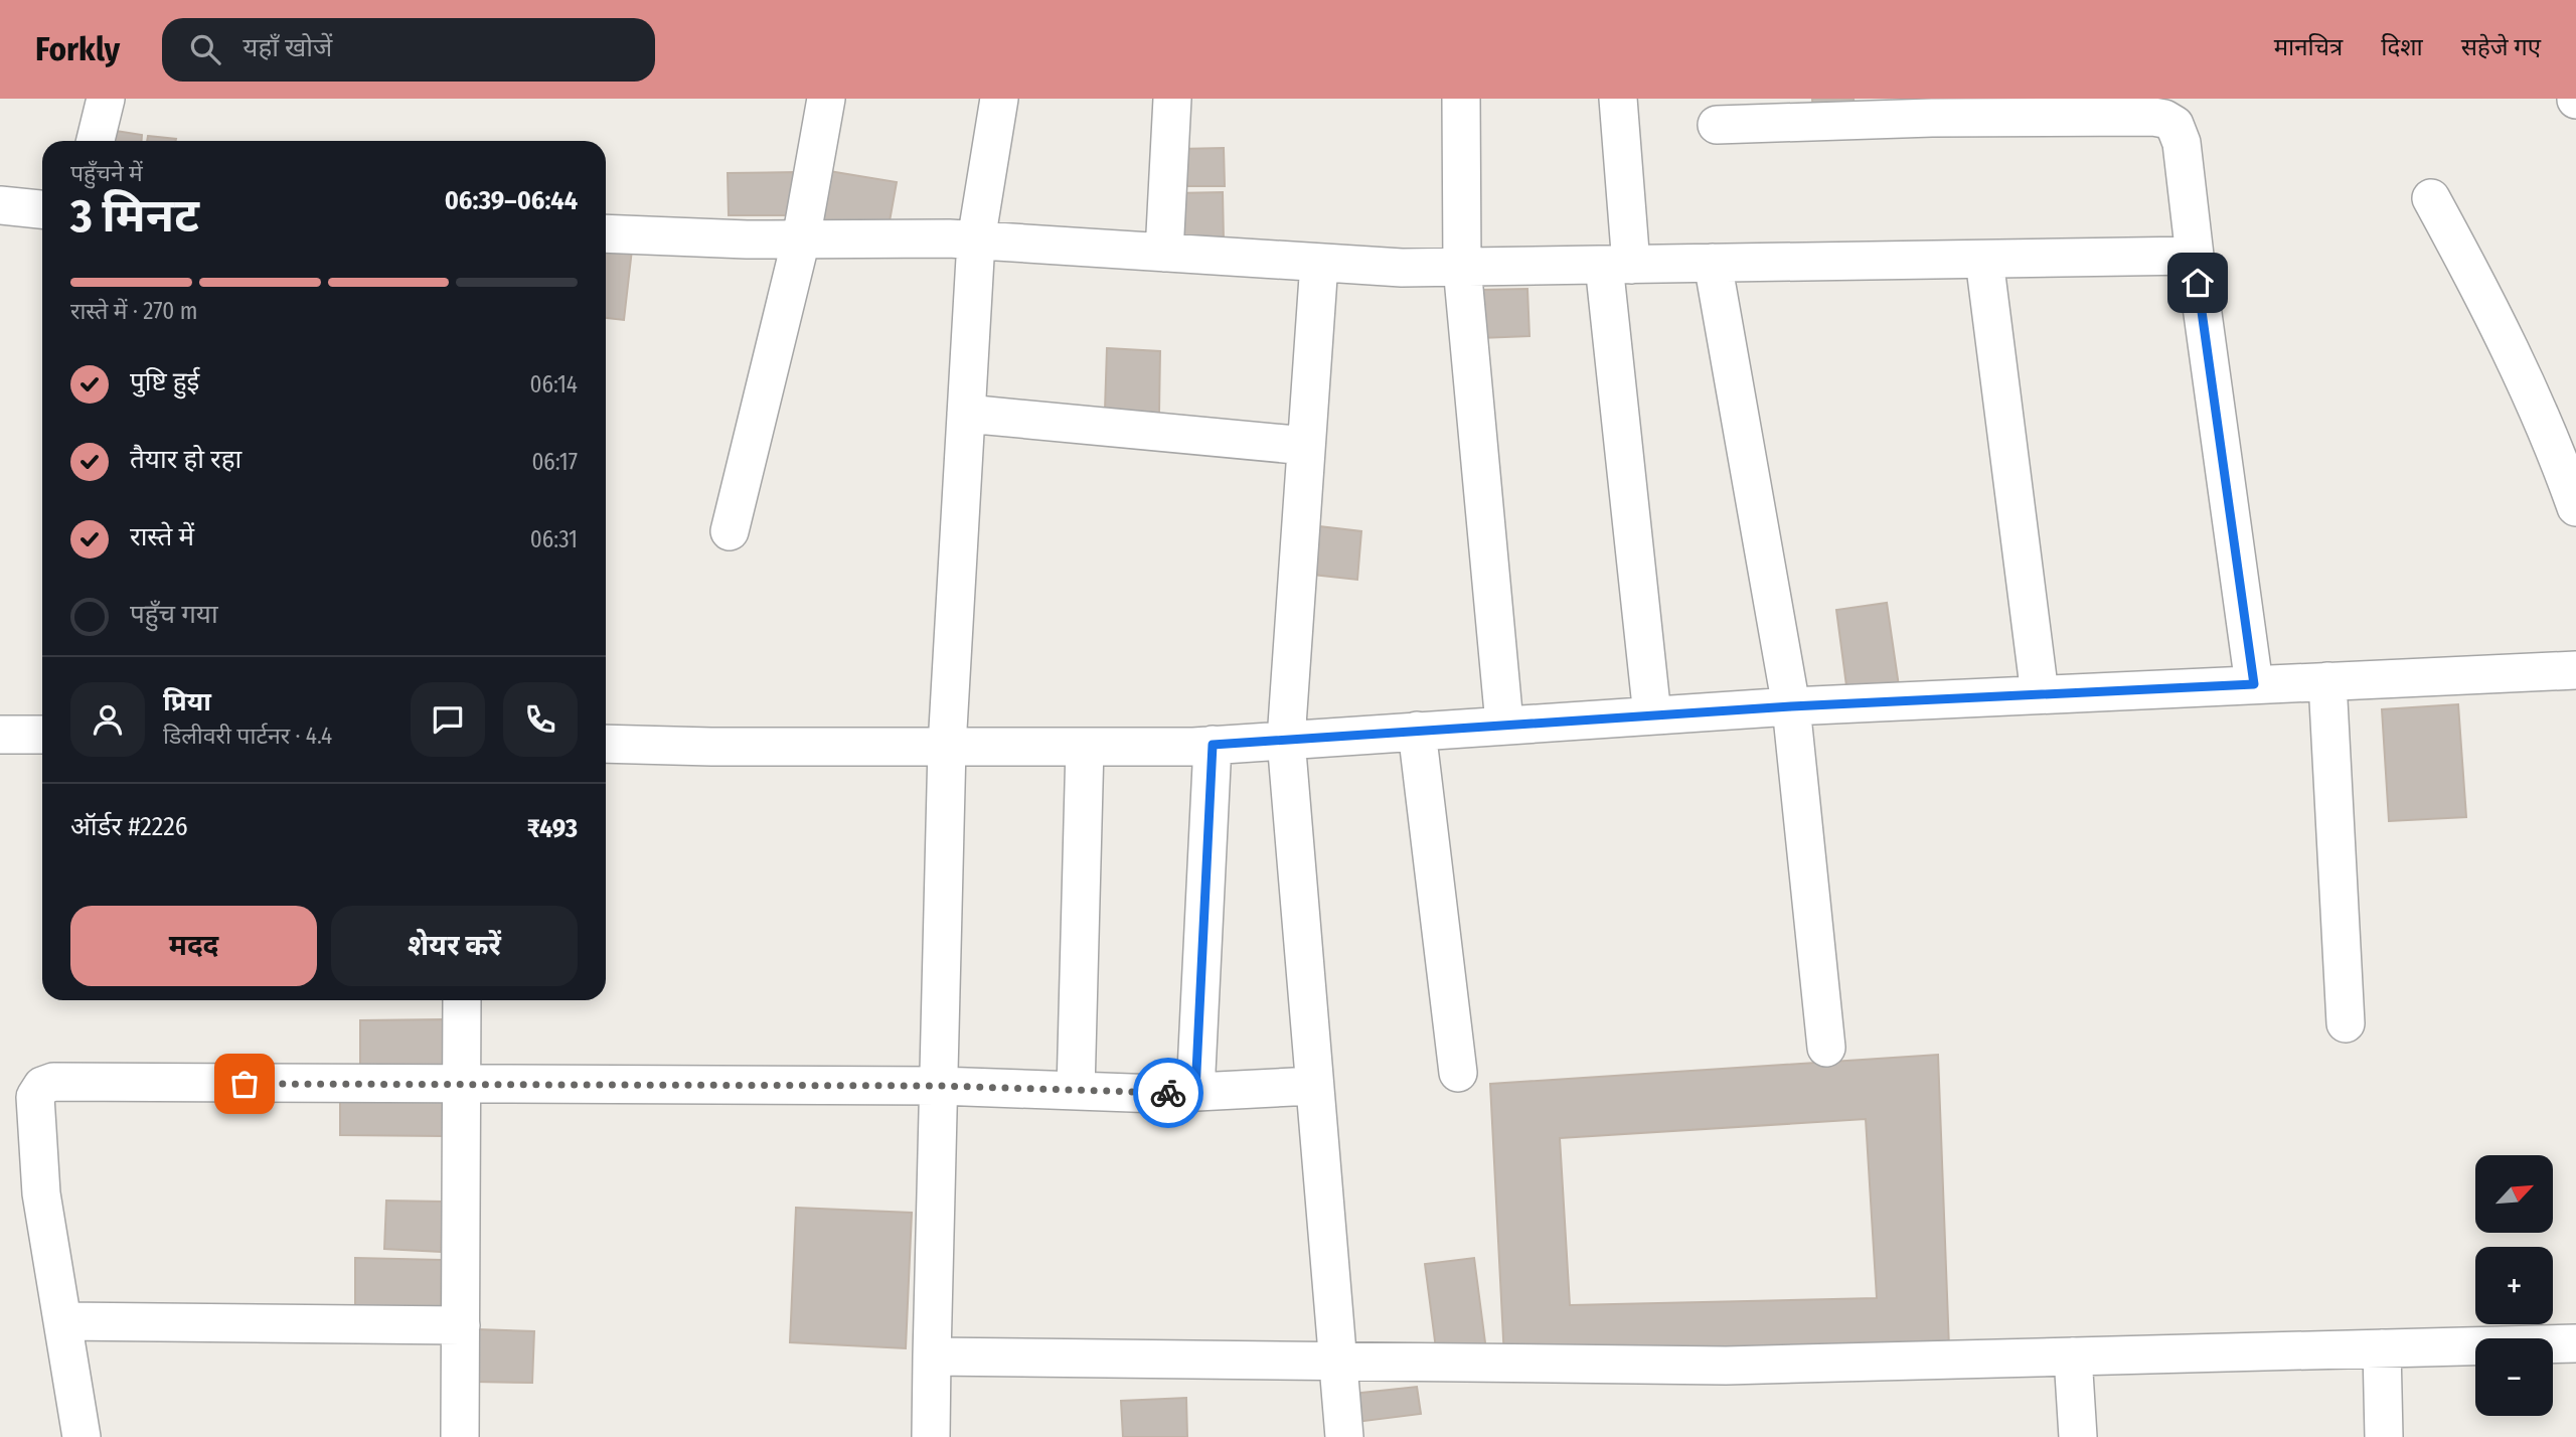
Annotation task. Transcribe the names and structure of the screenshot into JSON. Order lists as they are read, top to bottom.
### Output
{
  "north": "top right",
  "page": {
    "header": "Forkly",
    "search": "यहाँ खोजें",
    "nav": ["मानचित्र", "दिशा", "सहेजे गए"],
    "heading": ["3 मिनट", "पहुँचने में", "06:39–06:44"],
    "panel": [
      "प्रिया",
      "डिलीवरी पार्टनर · 4.4",
      "ऑर्डर #2226",
      "₹493"
    ],
    "bar": "रास्ते में · 270 m",
    "list": [
      ["पुष्टि हुई", "06:14"],
      ["तैयार हो रहा", "06:17"],
      ["रास्ते में", "06:31"],
      "पहुँच गया"
    ],
    "buttons": ["मदद", "शेयर करें"],
    "map_buttons": ["+", "−"]
  }
}
